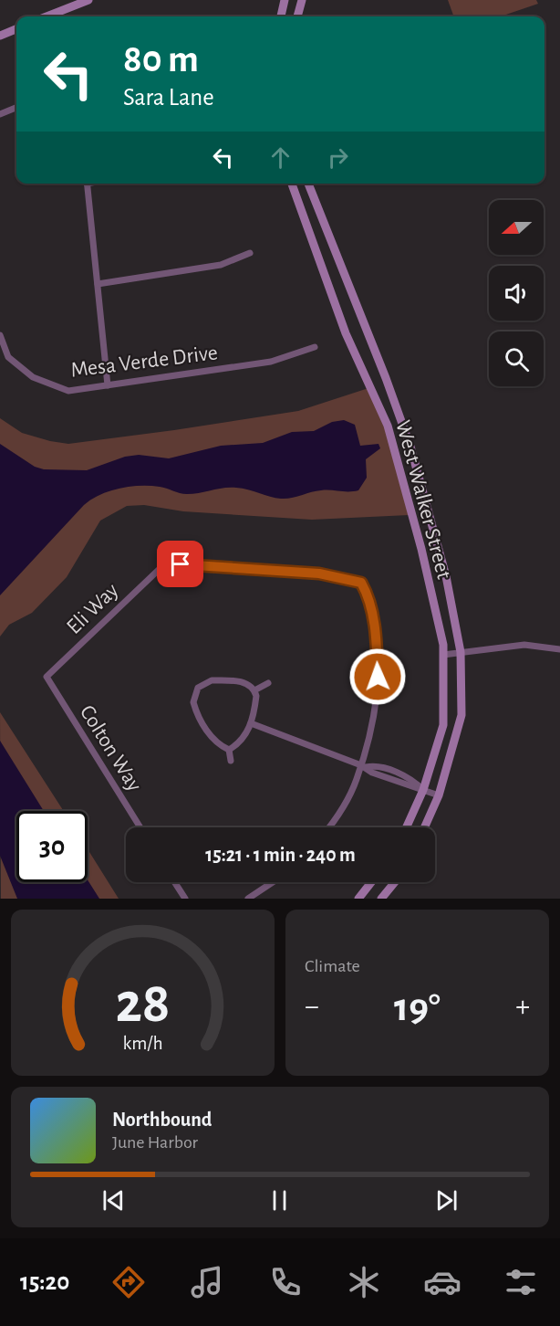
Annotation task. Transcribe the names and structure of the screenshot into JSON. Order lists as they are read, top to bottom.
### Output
{
  "streets": {
    "street": [
      "Mesa Verde Drive",
      "West Walker Street",
      "Eli Way",
      "Colton Way"
    ]
  },
  "crossings": [
    ["Eli Way", "Colton Way"]
  ],
  "north": "left",
  "page": {
    "turn": ["80 m", "Sara Lane"],
    "limit": "30",
    "trip": "15:21 · 1 min · 240 m",
    "tile": "Climate",
    "heat": ["−", "19°", "+"],
    "song": ["Northbound", "June Harbor"],
    "tabs": "15:20",
    "gauge": ["28", "km/h"]
  }
}
